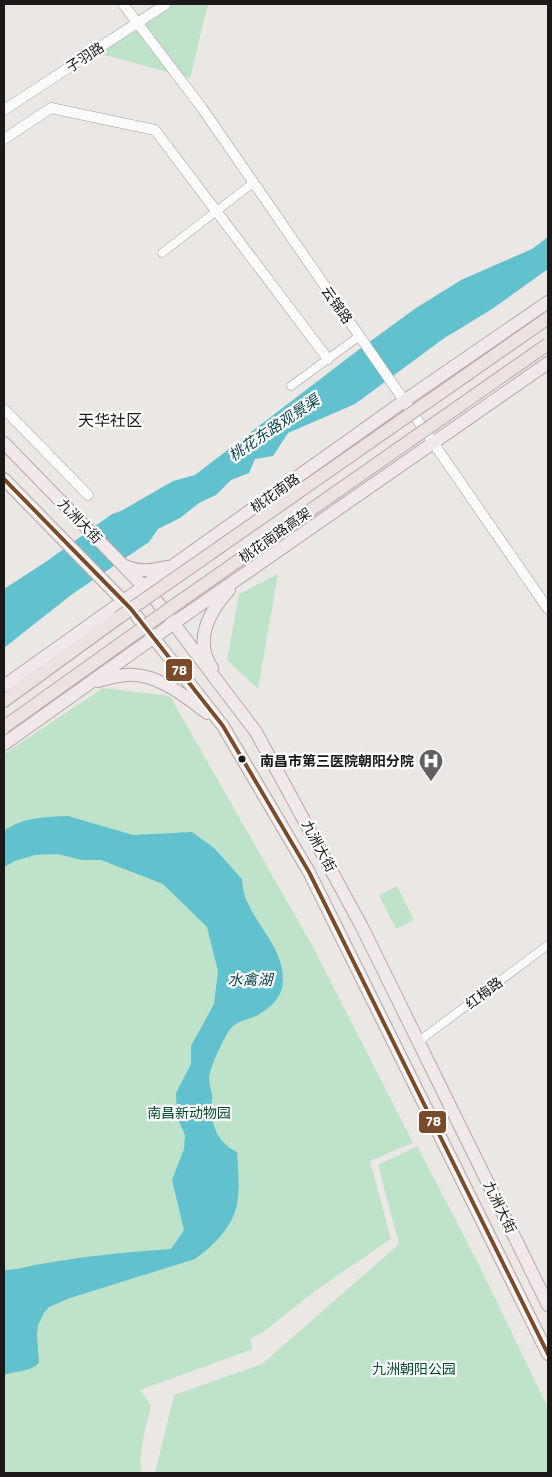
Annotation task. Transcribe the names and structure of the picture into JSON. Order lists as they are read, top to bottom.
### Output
{
  "streets": {
    "highway": ["桃花南路高架"],
    "main road": ["桃花南路", "九洲大街"],
    "street": ["子羽路", "云锦路", "红梅路"]
  },
  "crossings": [
    ["子羽路", "云锦路"],
    ["云锦路", "桃花南路"],
    ["桃花南路", "九洲大街"],
    ["九洲大街", "红梅路"]
  ],
  "districts": ["天华社区"],
  "water": ["桃花东路观景渠", "水禽湖"],
  "parks": ["南昌新动物园", "九洲朝阳公园"],
  "places": {
    "hospital": ["南昌市第三医院朝阳分院"]
  },
  "lines": ["transit line 78"]
}
